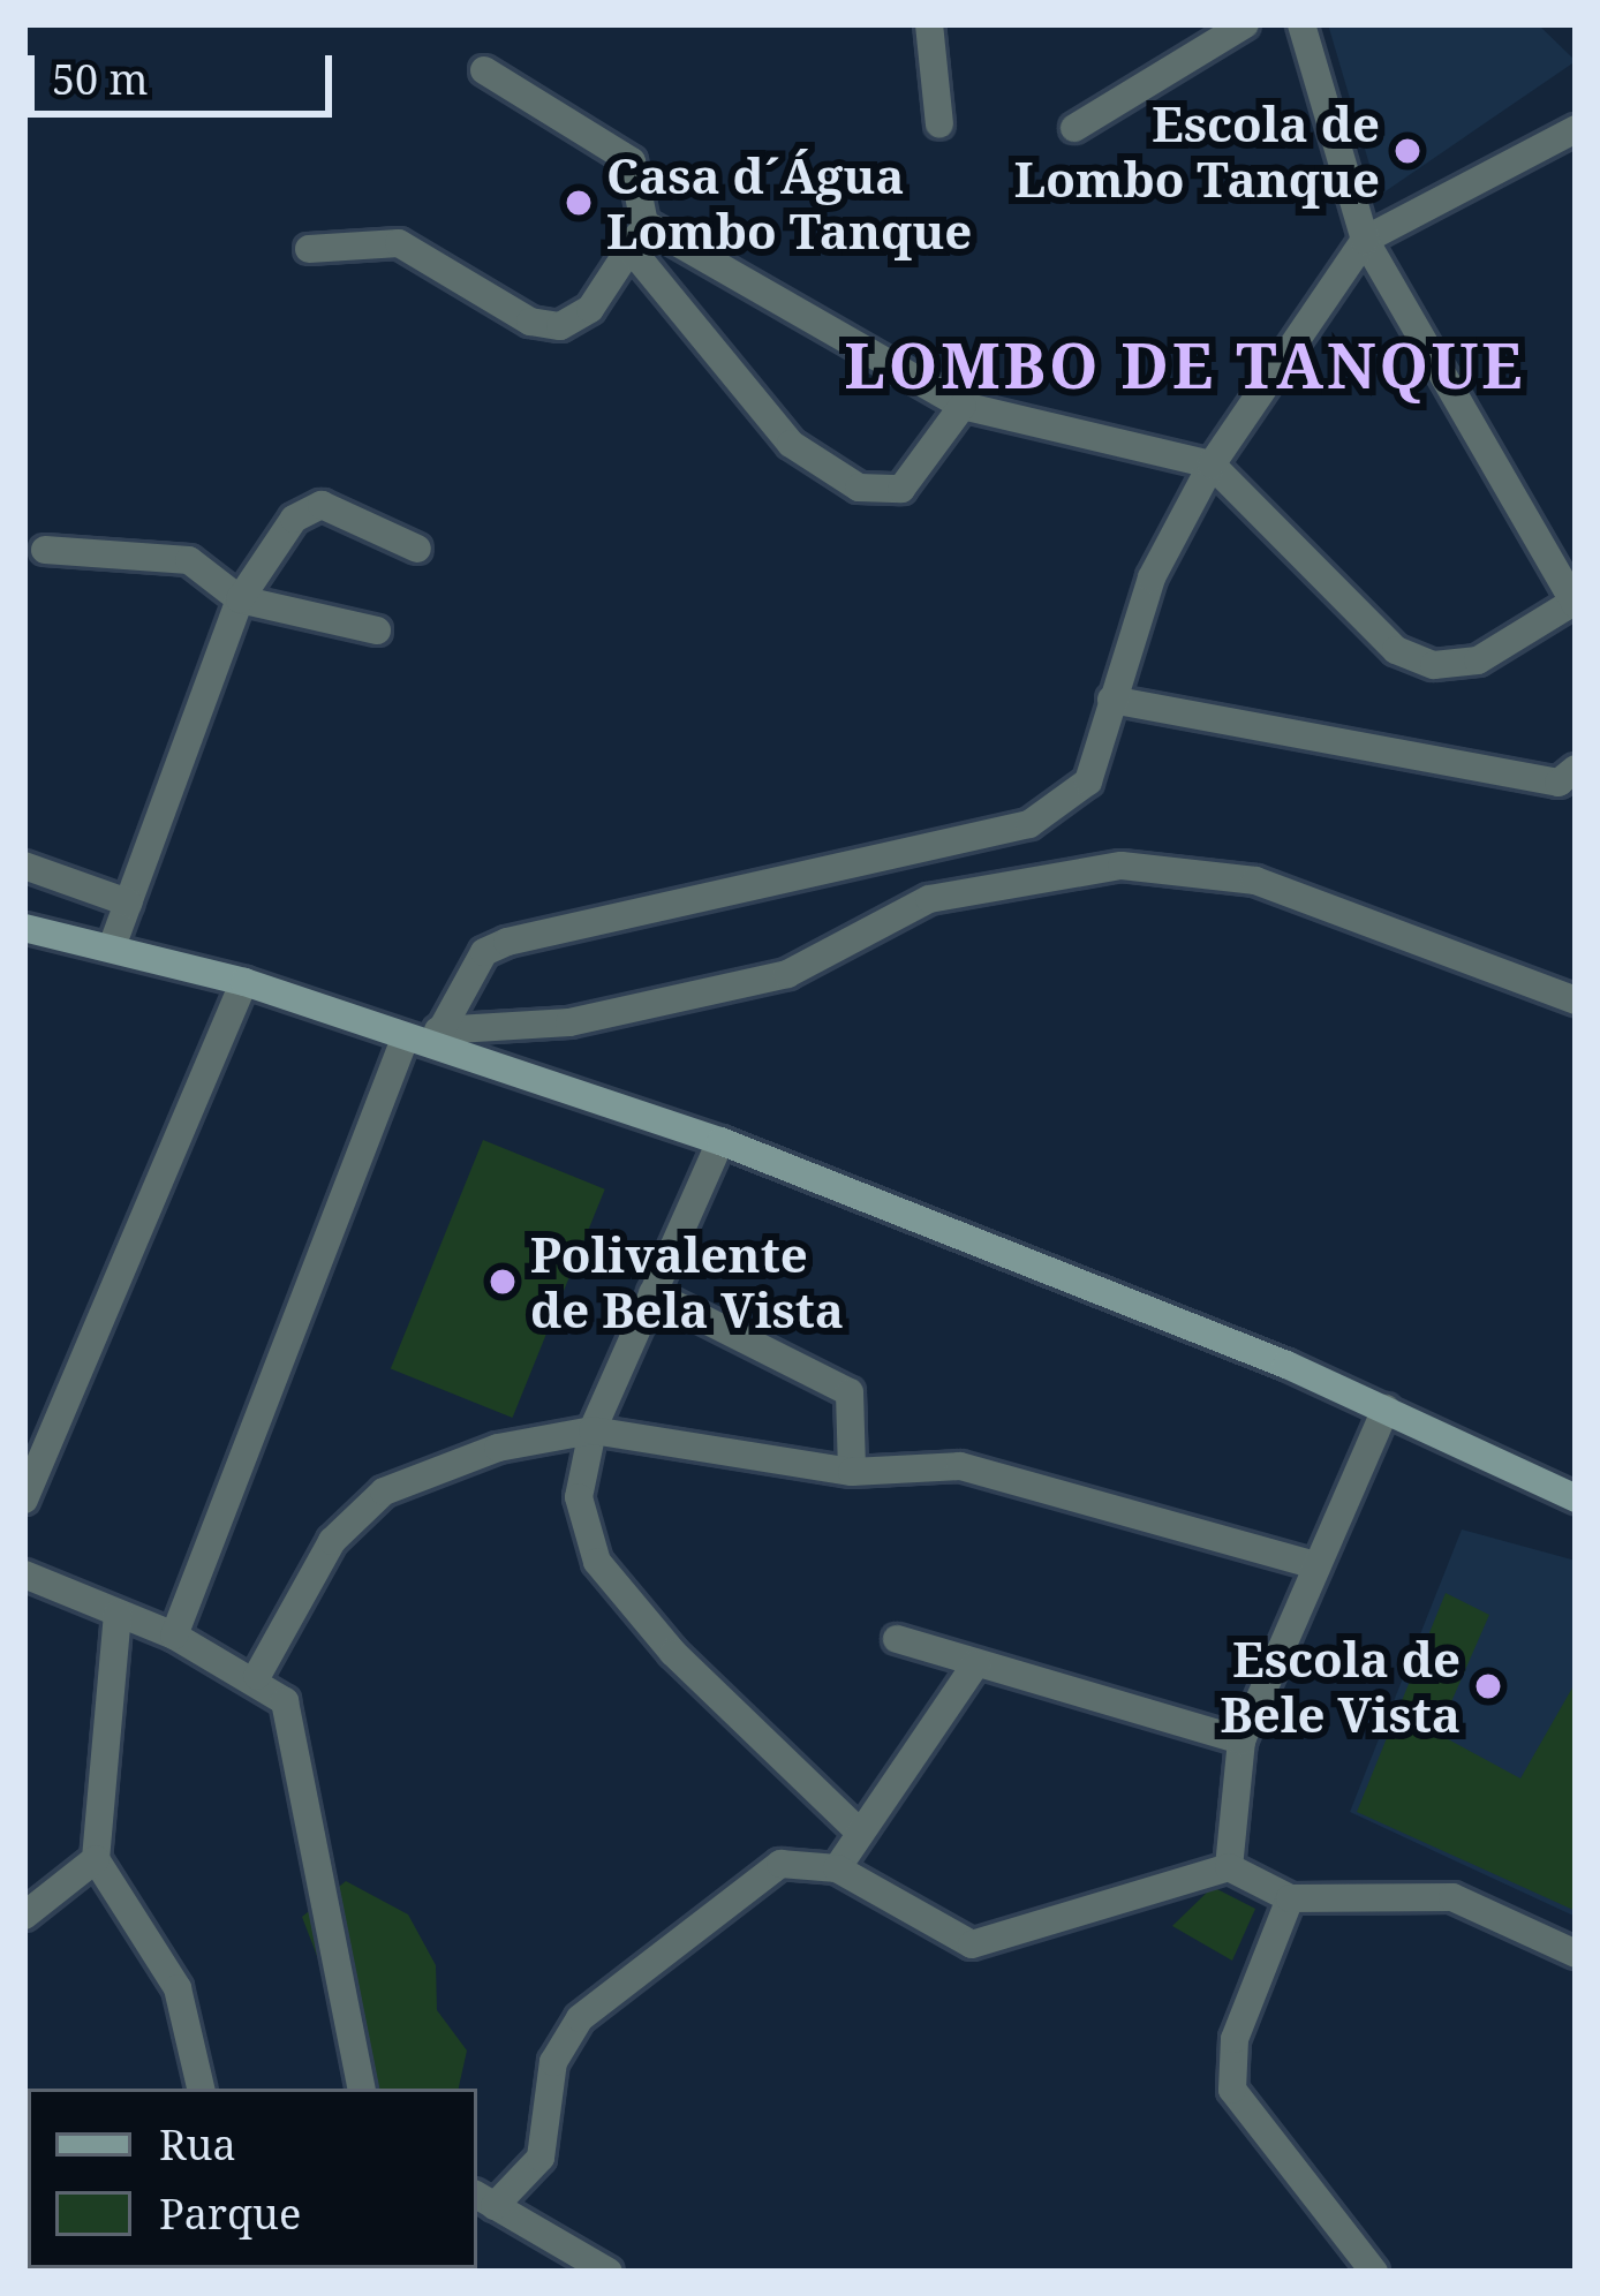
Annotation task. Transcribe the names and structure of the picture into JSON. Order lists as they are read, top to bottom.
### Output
{
  "districts": ["LOMBO DE TANQUE"],
  "places": [
    "Escola de Lombo Tanque",
    "Casa d´Água Lombo Tanque",
    "Polivalente de Bela Vista",
    "Escola de Bele Vista"
  ],
  "legend": ["Rua", "Parque"],
  "scale_bar": "50 m"
}
